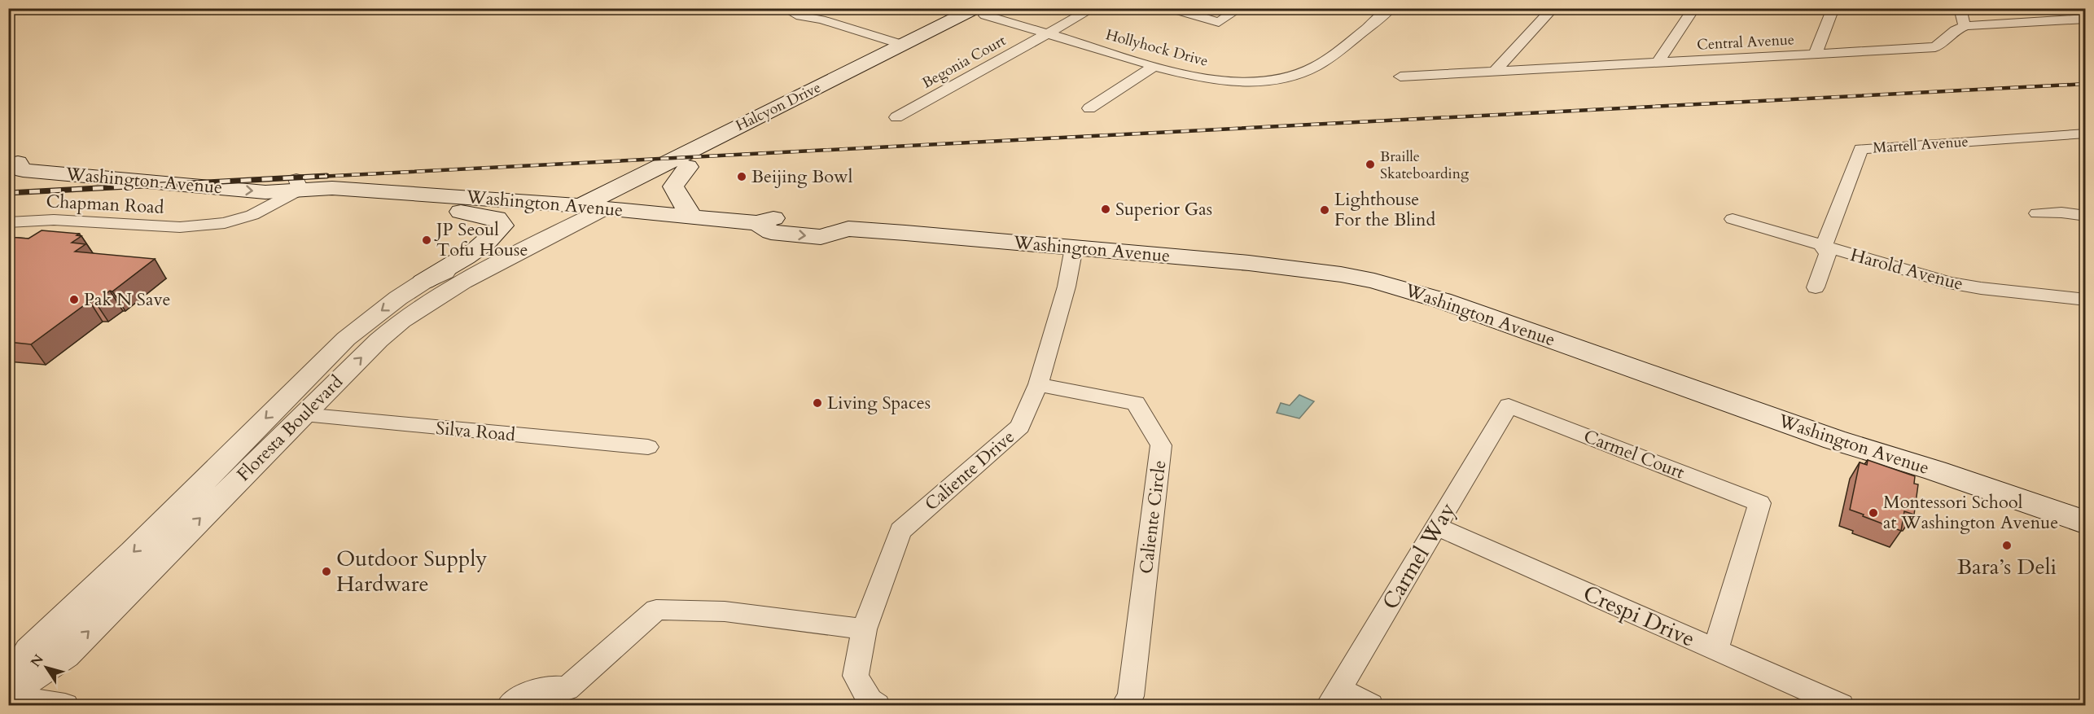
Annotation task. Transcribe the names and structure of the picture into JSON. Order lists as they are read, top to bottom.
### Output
{
  "streets": {
    "main road": ["Halcyon Drive", "Washington Avenue"],
    "street": [
      "Central Avenue",
      "Hollyhock Drive",
      "Begonia Court",
      "Martell Avenue",
      "Chapman Road",
      "Harold Avenue",
      "Floresta Boulevard",
      "Silva Road",
      "Carmel Court",
      "Caliente Drive",
      "Caliente Circle",
      "Carmel Way",
      "Crespi Drive"
    ]
  },
  "crossings": [
    ["Hollyhock Drive", "Begonia Court"],
    ["Hollyhock Drive", "Halcyon Drive"],
    ["Halcyon Drive", "Washington Avenue"],
    ["Halcyon Drive", "Floresta Boulevard"],
    ["Martell Avenue", "Harold Avenue"],
    ["Washington Avenue", "Chapman Road"],
    ["Washington Avenue", "Floresta Boulevard"],
    ["Washington Avenue", "Caliente Drive"],
    ["Floresta Boulevard", "Silva Road"],
    ["Carmel Court", "Carmel Way"],
    ["Carmel Court", "Crespi Drive"],
    ["Caliente Drive", "Caliente Circle"],
    ["Carmel Way", "Crespi Drive"]
  ],
  "places": [
    "Braille Skateboarding",
    "Beijing Bowl",
    "Superior Gas",
    "Lighthouse For the Blind",
    "JP Seoul Tofu House",
    "Pak N Save",
    "Living Spaces",
    "Montessori School at Washington Avenue",
    "Bara’s Deli",
    "Outdoor Supply Hardware"
  ],
  "north": "top left"
}
